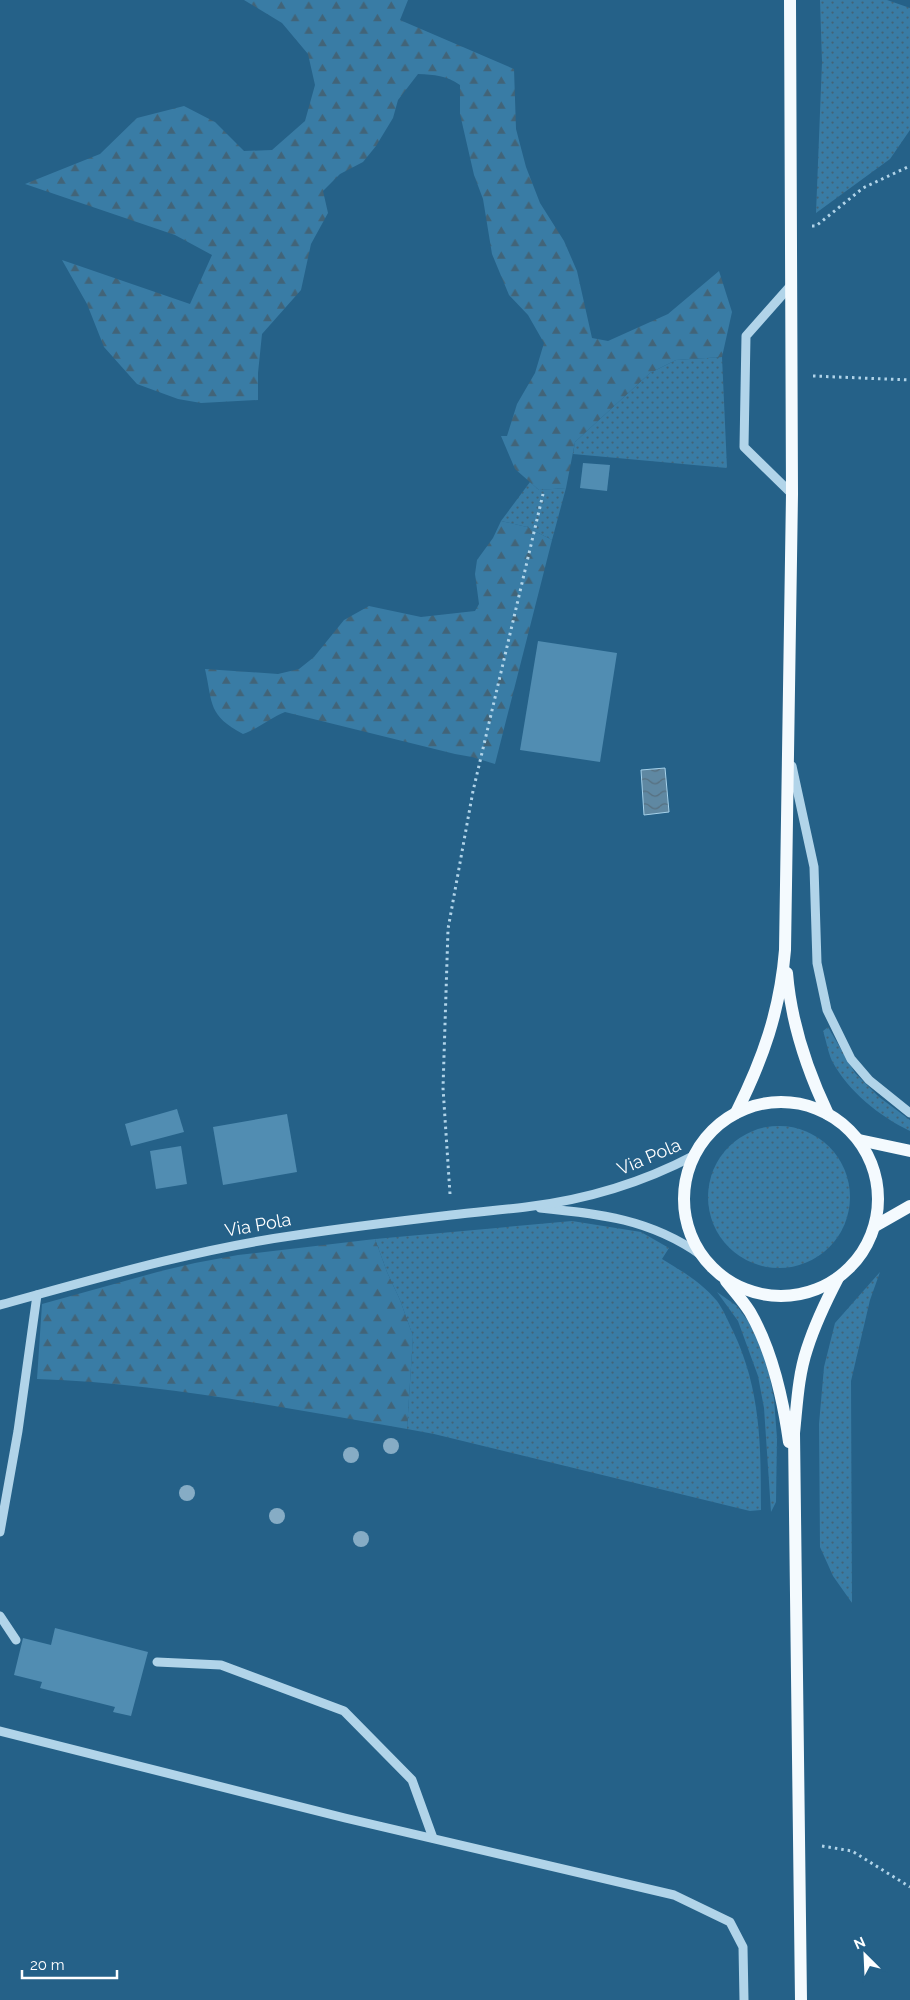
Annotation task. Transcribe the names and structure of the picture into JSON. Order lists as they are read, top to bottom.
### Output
{
  "streets": {
    "street": ["Via Pola"]
  },
  "scale_bar": "20 m",
  "north": "top left"
}
